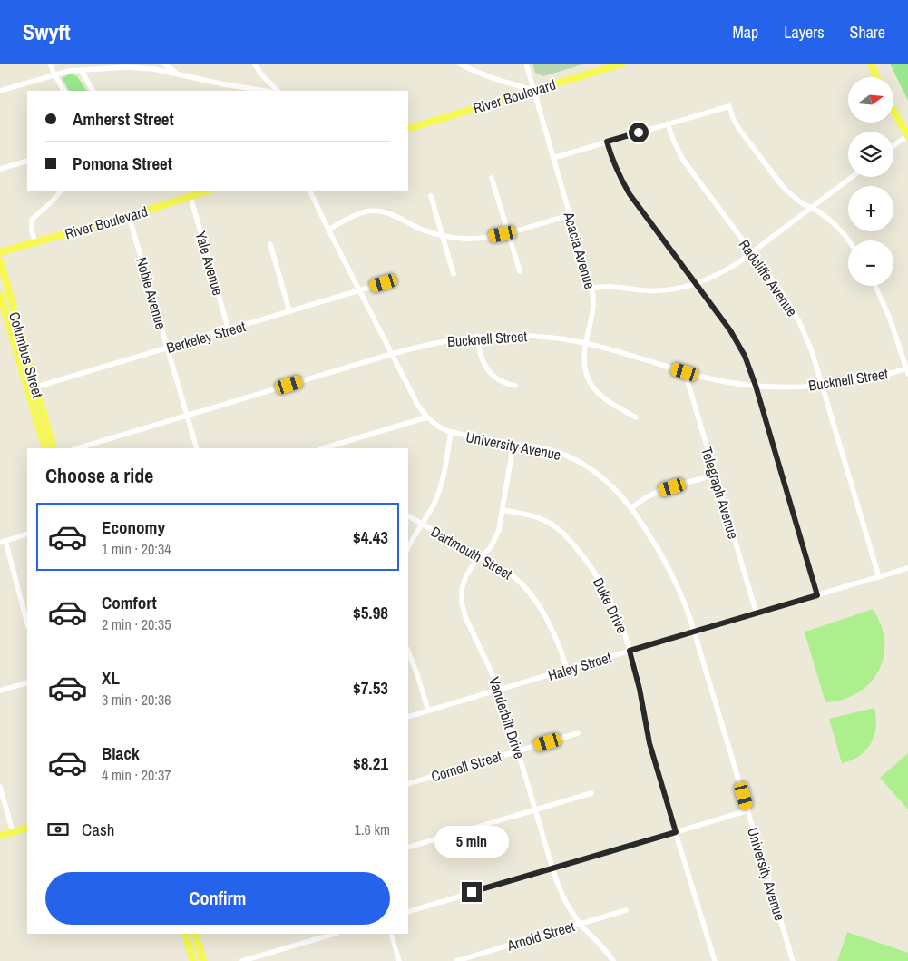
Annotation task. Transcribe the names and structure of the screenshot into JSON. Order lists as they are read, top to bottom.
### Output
{
  "streets": {
    "main road": ["River Boulevard", "Columbus Street"],
    "street": [
      "Acacia Avenue",
      "Yale Avenue",
      "Radcliffe Avenue",
      "Noble Avenue",
      "Berkeley Street",
      "Bucknell Street",
      "University Avenue",
      "Telegraph Avenue",
      "Dartmouth Street",
      "Duke Drive",
      "Haley Street",
      "Vanderbilt Drive",
      "Cornell Street",
      "Arnold Street"
    ]
  },
  "crossings": [
    ["River Boulevard", "Acacia Avenue"],
    ["River Boulevard", "Yale Avenue"],
    ["River Boulevard", "Noble Avenue"],
    ["Acacia Avenue", "Bucknell Street"],
    ["Yale Avenue", "Berkeley Street"],
    ["Radcliffe Avenue", "Bucknell Street"],
    ["Radcliffe Avenue", "Haley Street"],
    ["Noble Avenue", "Berkeley Street"],
    ["Noble Avenue", "Bucknell Street"],
    ["Berkeley Street", "Columbus Street"],
    ["Berkeley Street", "University Avenue"],
    ["Bucknell Street", "University Avenue"],
    ["Bucknell Street", "Telegraph Avenue"],
    ["University Avenue", "Haley Street"],
    ["University Avenue", "Vanderbilt Drive"],
    ["Telegraph Avenue", "Haley Street"],
    ["Dartmouth Street", "Haley Street"],
    ["Dartmouth Street", "Vanderbilt Drive"],
    ["Duke Drive", "Haley Street"],
    ["Duke Drive", "Vanderbilt Drive"],
    ["Haley Street", "Vanderbilt Drive"],
    ["Vanderbilt Drive", "Cornell Street"],
    ["Vanderbilt Drive", "Arnold Street"]
  ],
  "north": "right",
  "page": {
    "header": "Swyft",
    "nav": ["Map", "Layers", "Share"],
    "map_buttons": ["+", "−"],
    "banner": ["Amherst Street", "Pomona Street"],
    "heading": "Choose a ride",
    "list": [
      {
        "name": "Economy",
        "note": "1 min · 20:34",
        "value": "$4.43"
      },
      {
        "name": "Comfort",
        "note": "2 min · 20:35",
        "value": "$5.98"
      },
      {
        "name": "XL",
        "note": "3 min · 20:36",
        "value": "$7.53"
      },
      {
        "name": "Black",
        "note": "4 min · 20:37",
        "value": "$8.21"
      }
    ],
    "pay": ["Cash", "1.6 km"],
    "bubble": "5 min",
    "buttons": "Confirm"
  }
}
